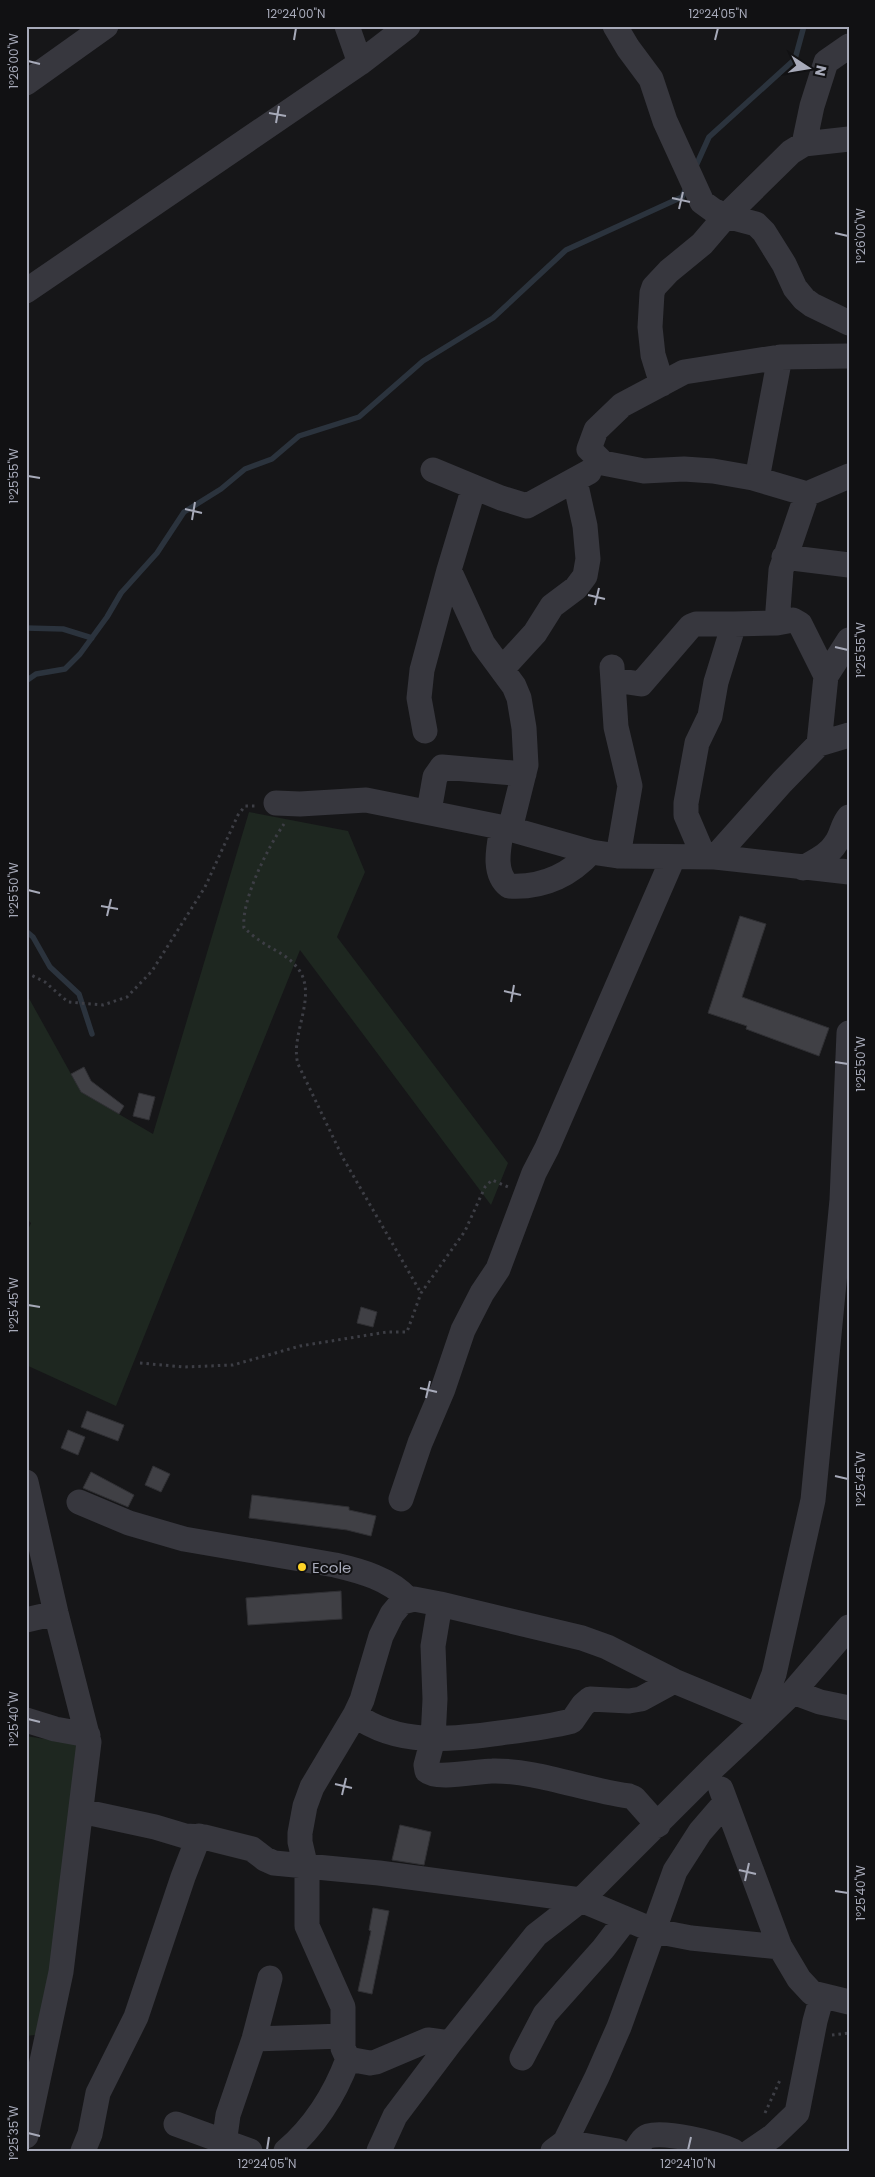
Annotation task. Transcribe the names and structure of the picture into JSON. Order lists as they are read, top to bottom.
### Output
{
  "places": ["Ecole"],
  "north": "right",
  "coordinates": [
    "12°24'00\"N",
    "12°24'05\"N",
    "1°26'00\"W",
    "1°25'55\"W",
    "1°25'50\"W",
    "1°25'45\"W",
    "1°25'40\"W",
    "1°25'35\"W",
    "12°24'10\"N"
  ]
}
